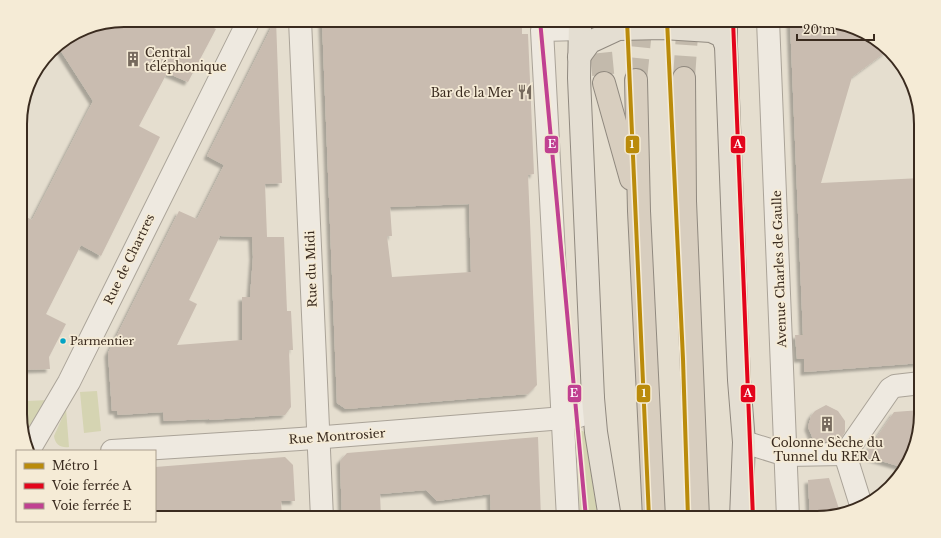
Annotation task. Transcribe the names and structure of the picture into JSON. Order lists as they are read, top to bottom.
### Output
{
  "streets": {
    "street": [
      "Rue de Chartres",
      "Rue du Midi",
      "Avenue Charles de Gaulle",
      "Rue Montrosier"
    ]
  },
  "crossings": [
    ["Rue du Midi", "Rue Montrosier"]
  ],
  "places": {
    "building": ["Central téléphonique", "Colonne Sèche du Tunnel du RER A"],
    "restaurant": ["Bar de la Mer"],
    "other": ["Parmentier"]
  },
  "lines": ["metro line 1", "rail line A", "rail line E"],
  "legend": ["Métro 1", "Voie ferrée A", "Voie ferrée E"],
  "scale_bar": "20 m"
}
